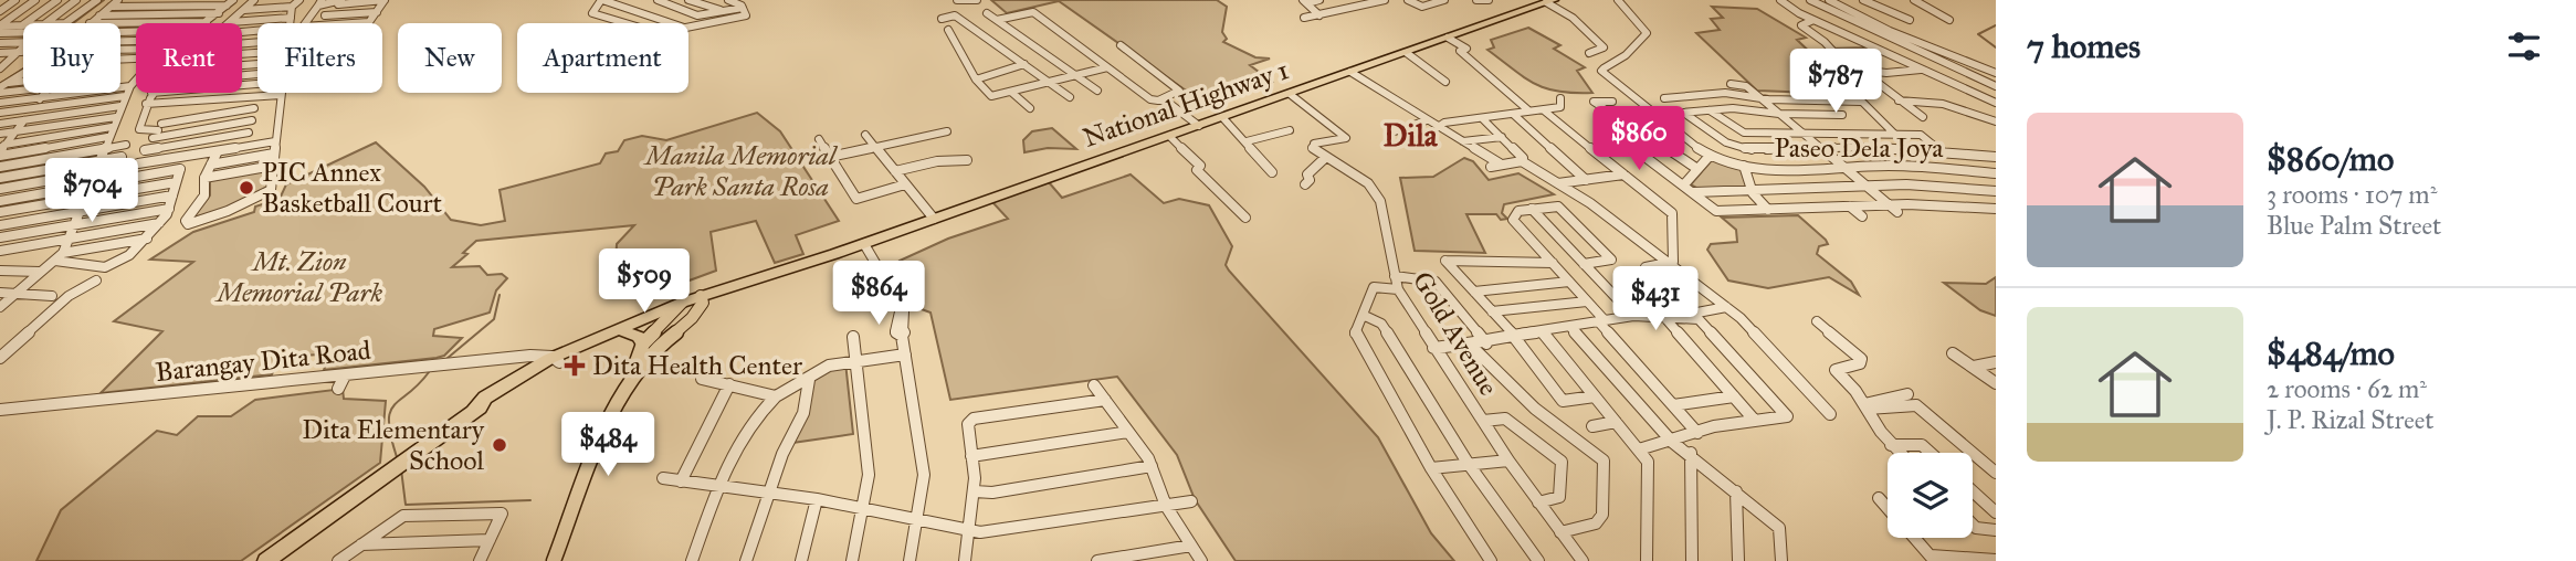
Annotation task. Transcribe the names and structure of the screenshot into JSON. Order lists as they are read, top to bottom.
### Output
{
  "streets": {
    "highway": ["National Highway 1"],
    "street": ["Paseo Dela Joya", "Gold Avenue", "Barangay Dita Road"]
  },
  "crossings": [
    ["National Highway 1", "Barangay Dita Road"]
  ],
  "districts": ["Dila"],
  "parks": ["Manila Memorial Park Santa Rosa", "Mt. Zion Memorial Park"],
  "places": {
    "other": ["PIC Annex Basketball Court", "Dita Elementary School"],
    "health": ["Dita Health Center"]
  },
  "page": {
    "heading": "7 homes",
    "chip": [
      "Buy",
      "Rent",
      "Filters",
      "New",
      "Apartment"
    ],
    "price": [
      "$787",
      "$860",
      "$704",
      "$509",
      "$864",
      "$431",
      "$484"
    ],
    "list": [
      {
        "name": "$860/mo",
        "note": "3 rooms · 107 m² · Blue Palm Street"
      },
      {
        "name": "$484/mo",
        "note": "2 rooms · 62 m² · J. P. Rizal Street"
      }
    ]
  }
}
